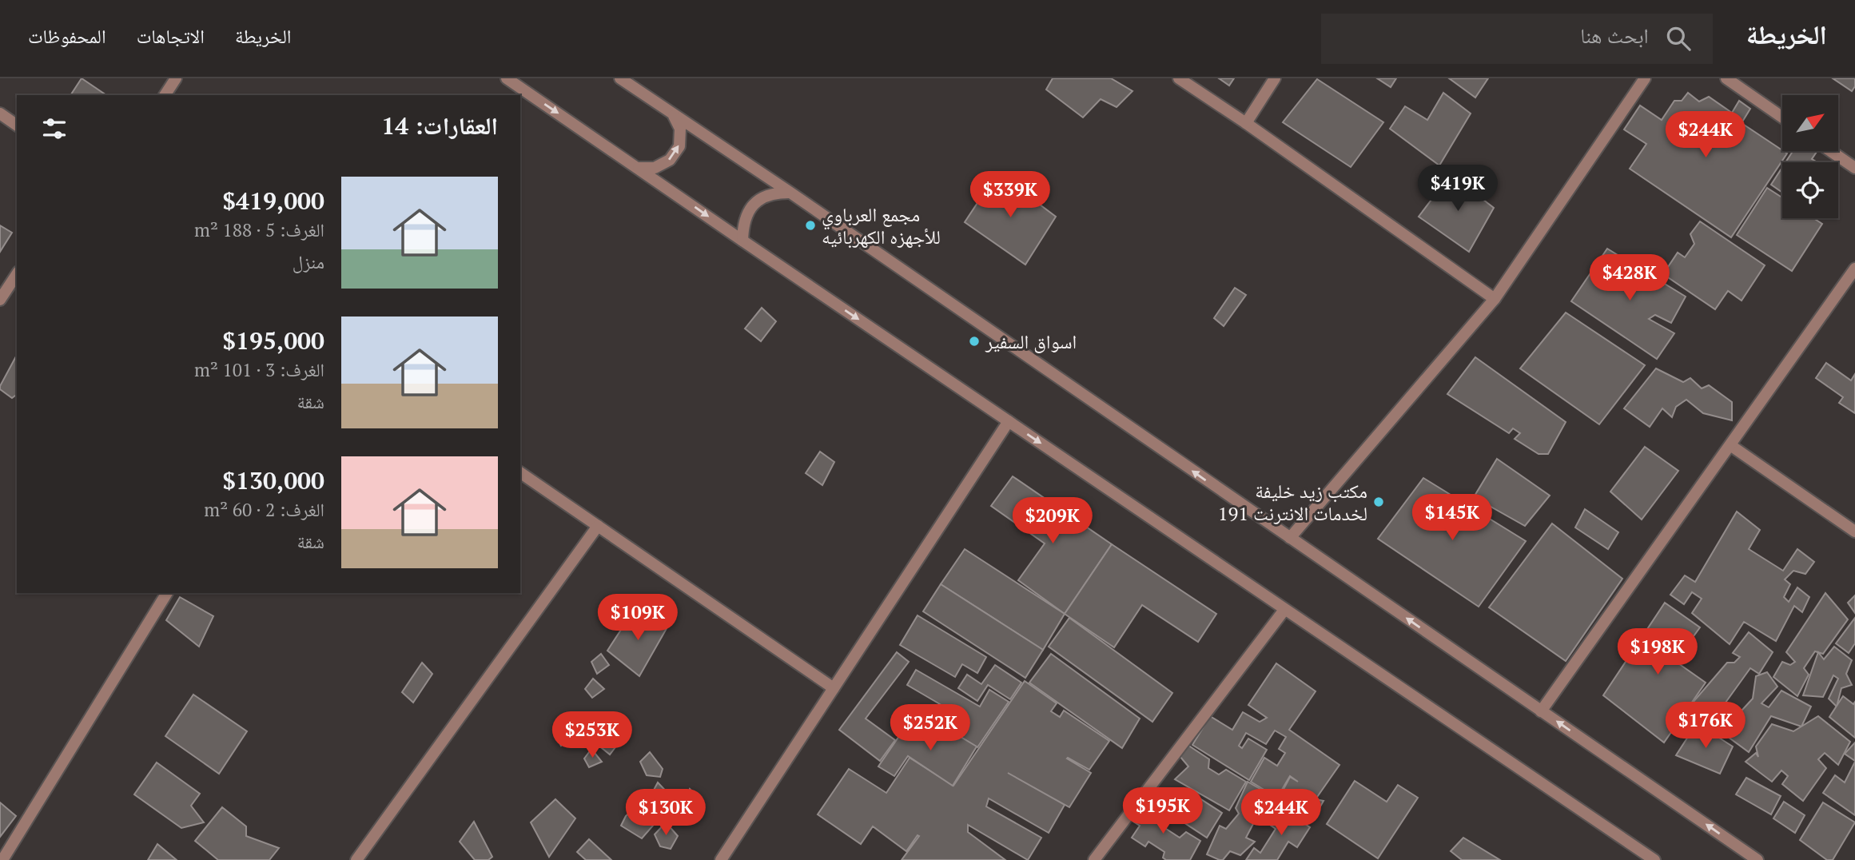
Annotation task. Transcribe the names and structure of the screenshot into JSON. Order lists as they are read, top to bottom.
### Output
{
  "places": ["مجمع العرباوي للأجهزه الكهربائيه", "اسواق السفير", "مكتب زيد خليفة لخدمات الانترنت 191"],
  "north": "top right",
  "page": {
    "header": "الخريطة",
    "search": "ابحث هنا",
    "nav": ["الخريطة", "الاتجاهات", "المحفوظات"],
    "heading": "العقارات: 14",
    "price": [
      "$244K",
      "$419K",
      "$339K",
      "$428K",
      "$145K",
      "$209K",
      "$109K",
      "$198K",
      "$176K",
      "$252K",
      "$253K",
      "$195K",
      "$130K",
      "$244K"
    ],
    "list": [
      {
        "name": "$419,000",
        "note": "الغرف: 5 · 188 m² · منزل"
      },
      {
        "name": "$195,000",
        "note": "الغرف: 3 · 101 m² · شقة"
      },
      {
        "name": "$130,000",
        "note": "الغرف: 2 · 60 m² · شقة"
      }
    ]
  }
}
